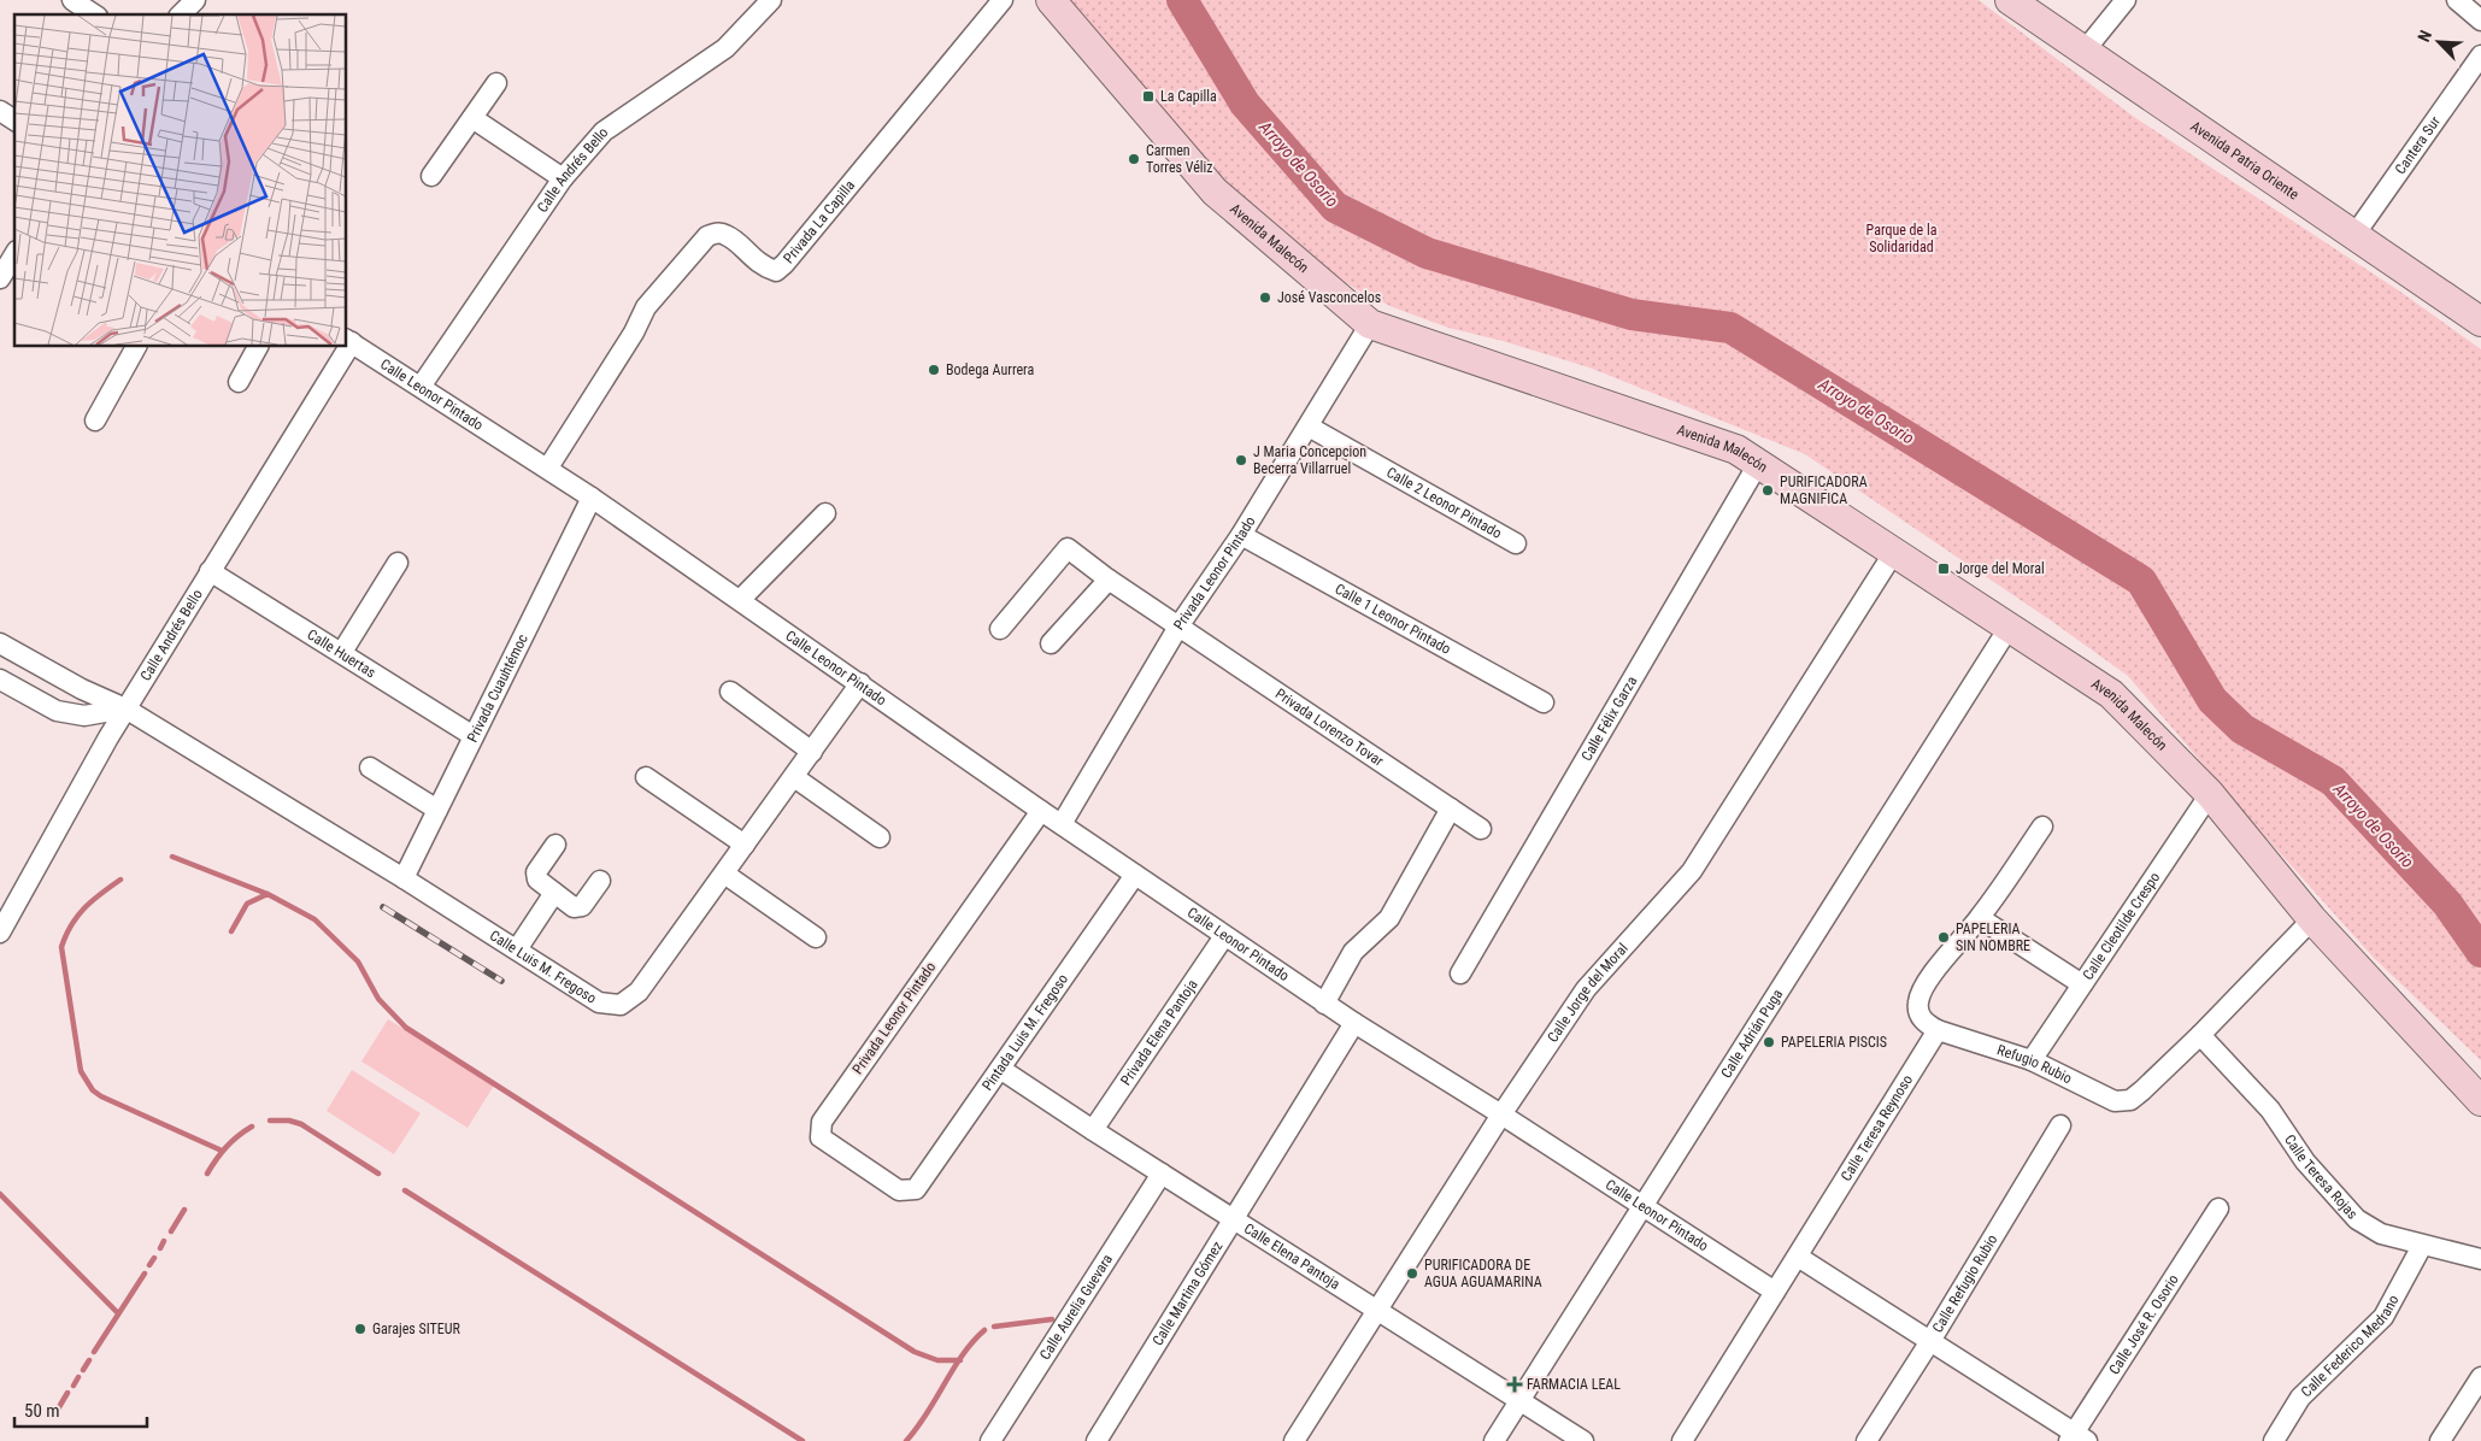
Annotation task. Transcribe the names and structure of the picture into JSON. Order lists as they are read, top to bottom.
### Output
{
  "streets": {
    "street": [
      "Cantera Sur",
      "Avenida Patria Oriente",
      "Calle Andrés Bello",
      "Privada La Capilla",
      "Avenida Malecón",
      "Calle Leonor Pintado",
      "Calle 2 Leonor Pintado",
      "Privada Leonor Pintado",
      "Calle 1 Leonor Pintado",
      "Calle Huertas",
      "Privada Cuauhtémoc",
      "Calle Félix Garza",
      "Privada Lorenzo Tovar",
      "Calle Cleotilde Crespo",
      "Calle Luis M. Fregoso",
      "Calle Jorge del Moral",
      "Pintada Luis M. Fregoso",
      "Privada Elena Pantoja",
      "Calle Adrián Puga",
      "Refugio Rubio",
      "Calle Teresa Reynoso",
      "Calle Teresa Rojas",
      "Calle Elena Pantoja",
      "Calle Refugio Rubio",
      "Calle Martina Gómez",
      "Calle Aurelia Guevara",
      "Calle José R. Osorio",
      "Calle Federico Medrano"
    ]
  },
  "crossings": [
    ["Cantera Sur", "Avenida Patria Oriente"],
    ["Calle Andrés Bello", "Calle Leonor Pintado"],
    ["Calle Andrés Bello", "Calle Huertas"],
    ["Calle Andrés Bello", "Calle Luis M. Fregoso"],
    ["Privada La Capilla", "Calle Leonor Pintado"],
    ["Avenida Malecón", "Privada Leonor Pintado"],
    ["Avenida Malecón", "Calle Félix Garza"],
    ["Avenida Malecón", "Calle Cleotilde Crespo"],
    ["Avenida Malecón", "Calle Jorge del Moral"],
    ["Avenida Malecón", "Calle Adrián Puga"],
    ["Calle Leonor Pintado", "Privada Leonor Pintado"],
    ["Calle Leonor Pintado", "Privada Cuauhtémoc"],
    ["Calle Leonor Pintado", "Calle Luis M. Fregoso"],
    ["Calle Leonor Pintado", "Calle Jorge del Moral"],
    ["Calle Leonor Pintado", "Pintada Luis M. Fregoso"],
    ["Calle Leonor Pintado", "Privada Elena Pantoja"],
    ["Calle Leonor Pintado", "Calle Adrián Puga"],
    ["Calle Leonor Pintado", "Calle Teresa Reynoso"],
    ["Calle Leonor Pintado", "Calle Martina Gómez"],
    ["Calle 2 Leonor Pintado", "Privada Leonor Pintado"],
    ["Privada Leonor Pintado", "Calle 1 Leonor Pintado"],
    ["Privada Leonor Pintado", "Privada Lorenzo Tovar"],
    ["Privada Leonor Pintado", "Pintada Luis M. Fregoso"],
    ["Calle Huertas", "Privada Cuauhtémoc"],
    ["Privada Cuauhtémoc", "Calle Luis M. Fregoso"],
    ["Calle Cleotilde Crespo", "Refugio Rubio"],
    ["Calle Jorge del Moral", "Calle Elena Pantoja"],
    ["Pintada Luis M. Fregoso", "Calle Elena Pantoja"],
    ["Privada Elena Pantoja", "Calle Elena Pantoja"],
    ["Calle Adrián Puga", "Calle Elena Pantoja"],
    ["Refugio Rubio", "Calle Teresa Reynoso"],
    ["Refugio Rubio", "Calle Teresa Rojas"],
    ["Calle Teresa Rojas", "Calle Federico Medrano"],
    ["Calle Elena Pantoja", "Calle Martina Gómez"],
    ["Calle Elena Pantoja", "Calle Aurelia Guevara"]
  ],
  "water": ["Arroyo de Osorio"],
  "parks": ["Parque de la Solidaridad"],
  "places": {
    "transit": ["La Capilla", "Jorge del Moral"],
    "other": [
      "Carmen Torres Véliz",
      "José Vasconcelos",
      "Bodega Aurrera",
      "J Maria Concepcion Becerra Villarruel",
      "PURIFICADORA MAGNIFICA",
      "PAPELERIA SIN NOMBRE",
      "PAPELERIA PISCIS",
      "PURIFICADORA DE AGUA AGUAMARINA",
      "Garajes SITEUR"
    ],
    "health": ["FARMACIA LEAL"]
  },
  "scale_bar": "50 m",
  "north": "top left"
}
